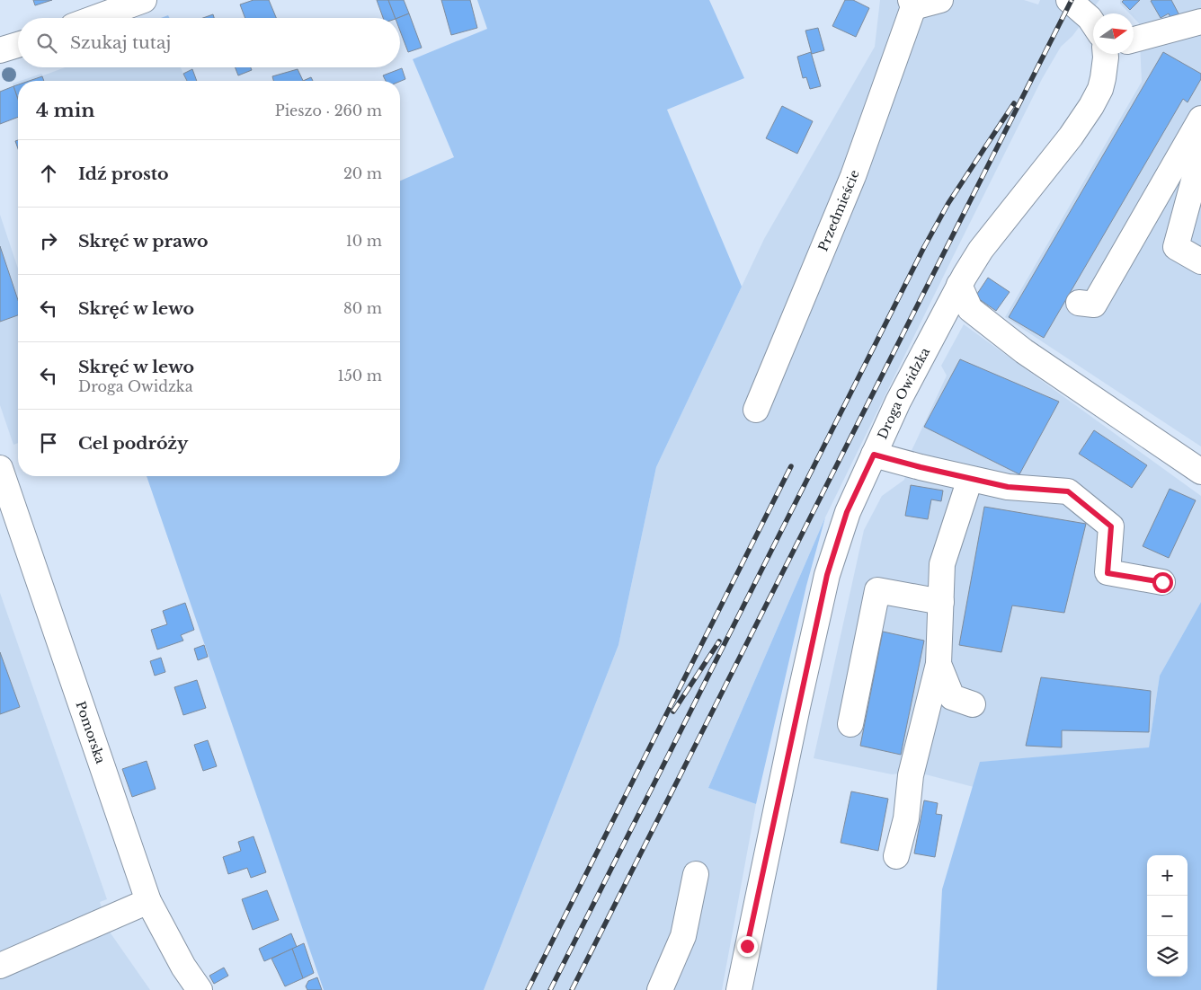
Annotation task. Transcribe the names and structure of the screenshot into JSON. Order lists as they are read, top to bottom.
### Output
{
  "streets": {
    "street": ["Przedmieście", "Droga Owidzka", "Pomorska"]
  },
  "north": "right",
  "page": {
    "search": "Szukaj tutaj",
    "heading": ["4 min", "Pieszo · 260 m"],
    "list": [
      ["Idź prosto", "20 m"],
      ["Skręć w prawo", "10 m"],
      ["Skręć w lewo", "80 m"],
      ["Skręć w lewo", "Droga Owidzka", "150 m"],
      "Cel podróży"
    ],
    "map_buttons": ["+", "−"]
  }
}
